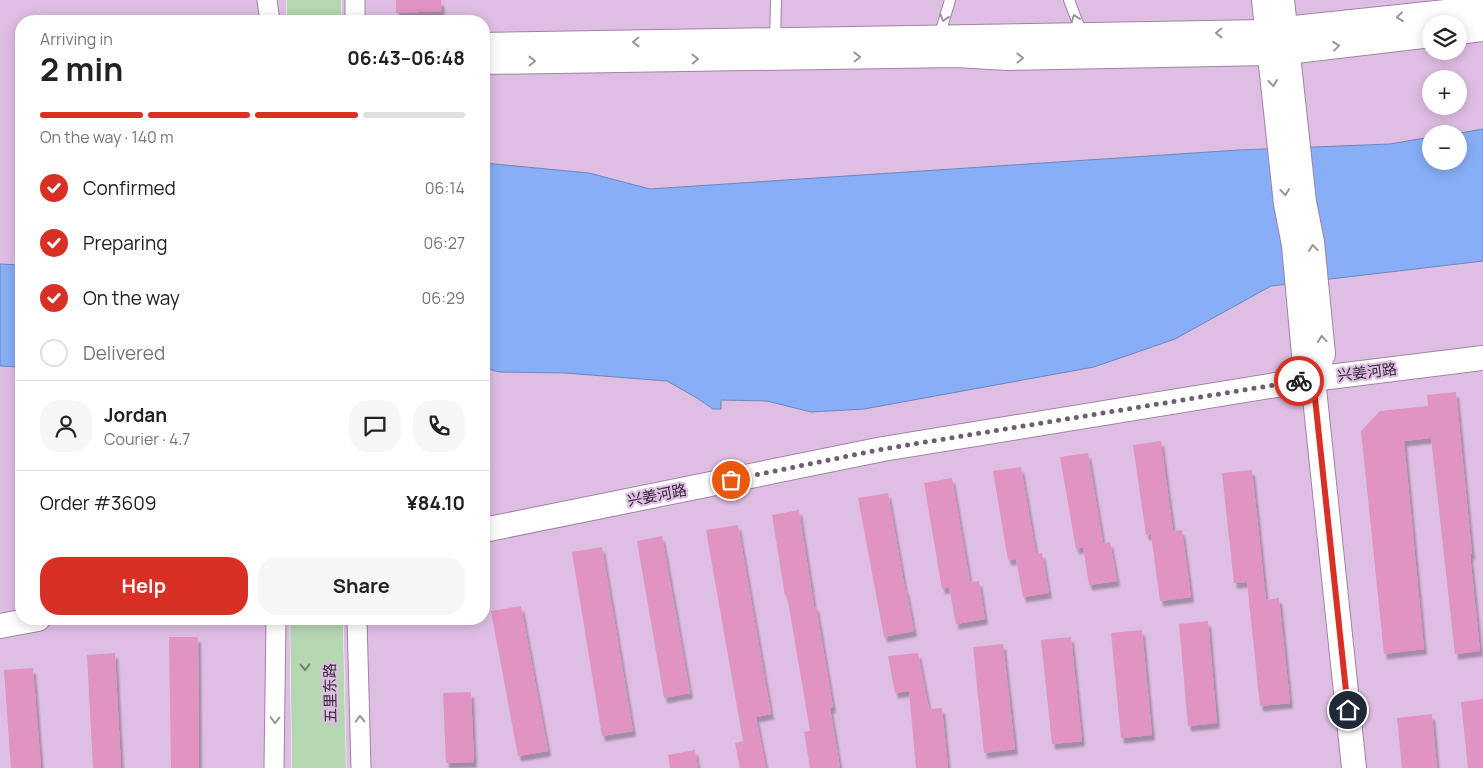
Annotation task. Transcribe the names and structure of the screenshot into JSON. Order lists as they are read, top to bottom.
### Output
{
  "streets": {
    "main road": ["五里东路"],
    "street": ["兴姜河路"]
  },
  "page": {
    "map_buttons": ["+", "−"],
    "heading": ["2 min", "Arriving in", "06:43–06:48"],
    "panel": [
      "Jordan",
      "Courier · 4.7",
      "Order #3609",
      "¥84.10"
    ],
    "bar": "On the way · 140 m",
    "list": [
      ["Confirmed", "06:14"],
      ["Preparing", "06:27"],
      ["On the way", "06:29"],
      "Delivered"
    ],
    "buttons": ["Help", "Share"]
  }
}
